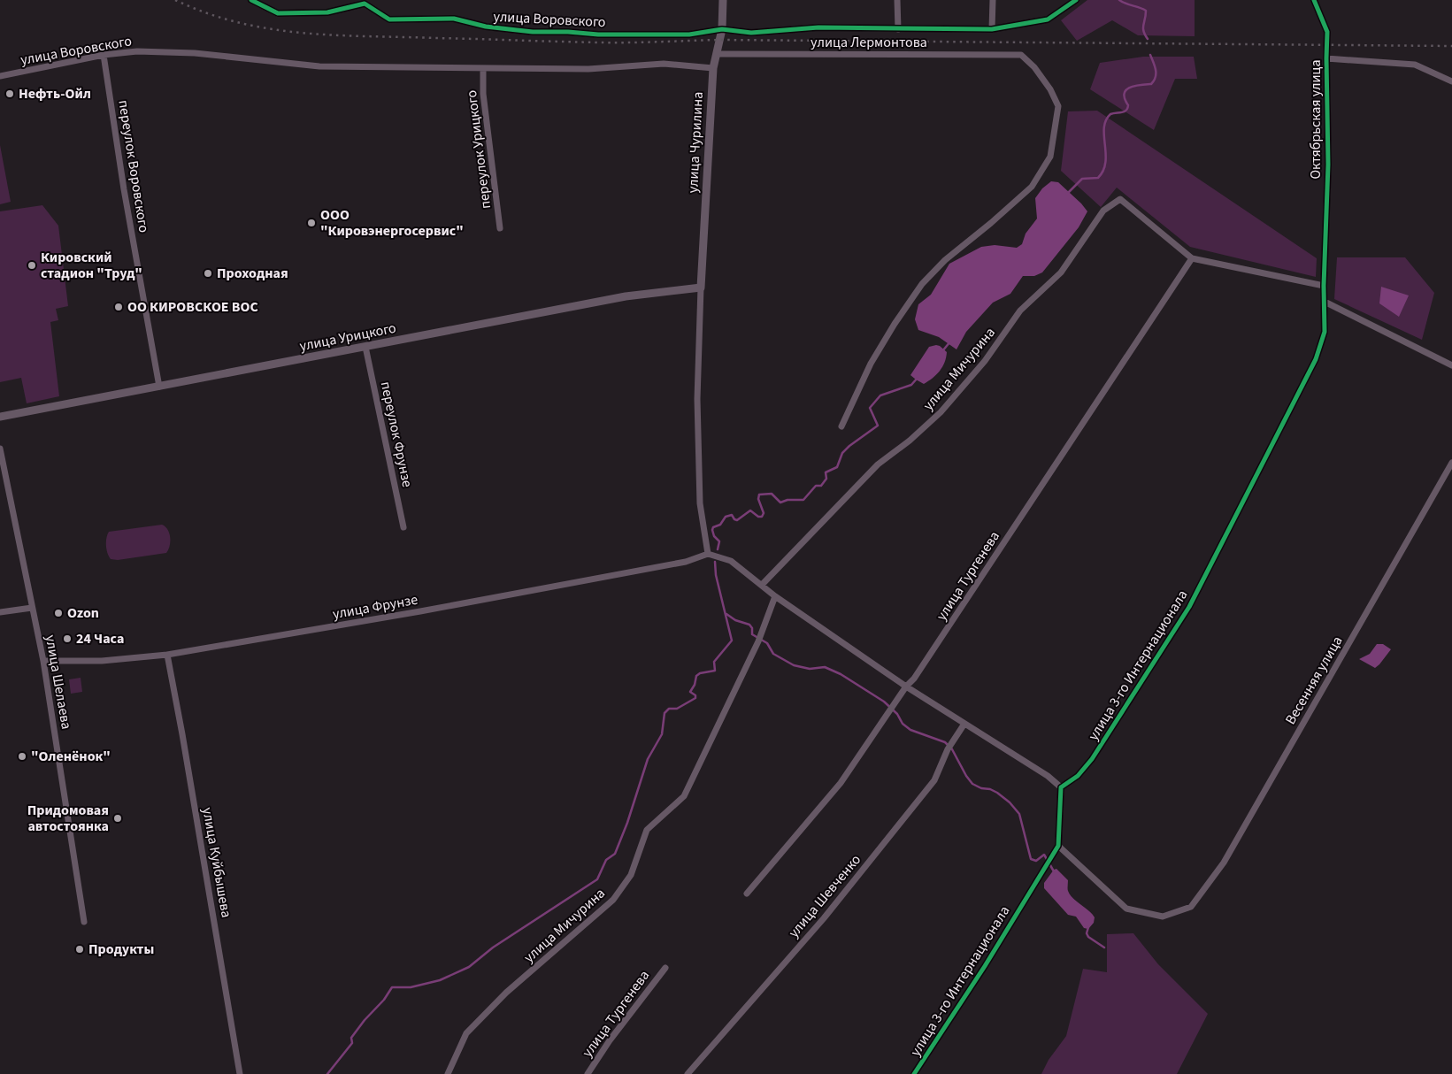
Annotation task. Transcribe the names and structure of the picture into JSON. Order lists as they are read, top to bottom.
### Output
{
  "streets": {
    "street": [
      "улица Воровского",
      "улица Лермонтова",
      "Октябрьская улица",
      "улица Чурилина",
      "переулок Урицкого",
      "переулок Воровского",
      "улица Урицкого",
      "улица Мичурина",
      "переулок Фрунзе",
      "улица Тургенева",
      "улица Фрунзе",
      "улица 3-го Интернационала",
      "Весенняя улица",
      "улица Шелаева",
      "улица Куйбышева",
      "улица Шевченко"
    ]
  },
  "crossings": [
    ["улица Воровского", "улица Чурилина"],
    ["улица Воровского", "переулок Урицкого"],
    ["улица Воровского", "переулок Воровского"],
    ["улица Лермонтова", "улица Чурилина"],
    ["Октябрьская улица", "улица 3-го Интернационала"],
    ["улица Чурилина", "улица Урицкого"],
    ["переулок Воровского", "улица Урицкого"],
    ["улица Урицкого", "переулок Фрунзе"],
    ["улица Мичурина", "улица Тургенева"],
    ["улица Фрунзе", "улица Шелаева"],
    ["улица Фрунзе", "улица Куйбышева"],
    ["улица 3-го Интернационала", "Весенняя улица"]
  ],
  "places": [
    "Нефть-Ойл",
    "ООО \"Кировэнергосервис\"",
    "Кировский стадион \"Труд\"",
    "Проходная",
    "ОО КИРОВСКОЕ ВОС",
    "Ozon",
    "24 Часа",
    "\"Оленёнок\"",
    "Придомовая автостоянка",
    "Продукты"
  ]
}
